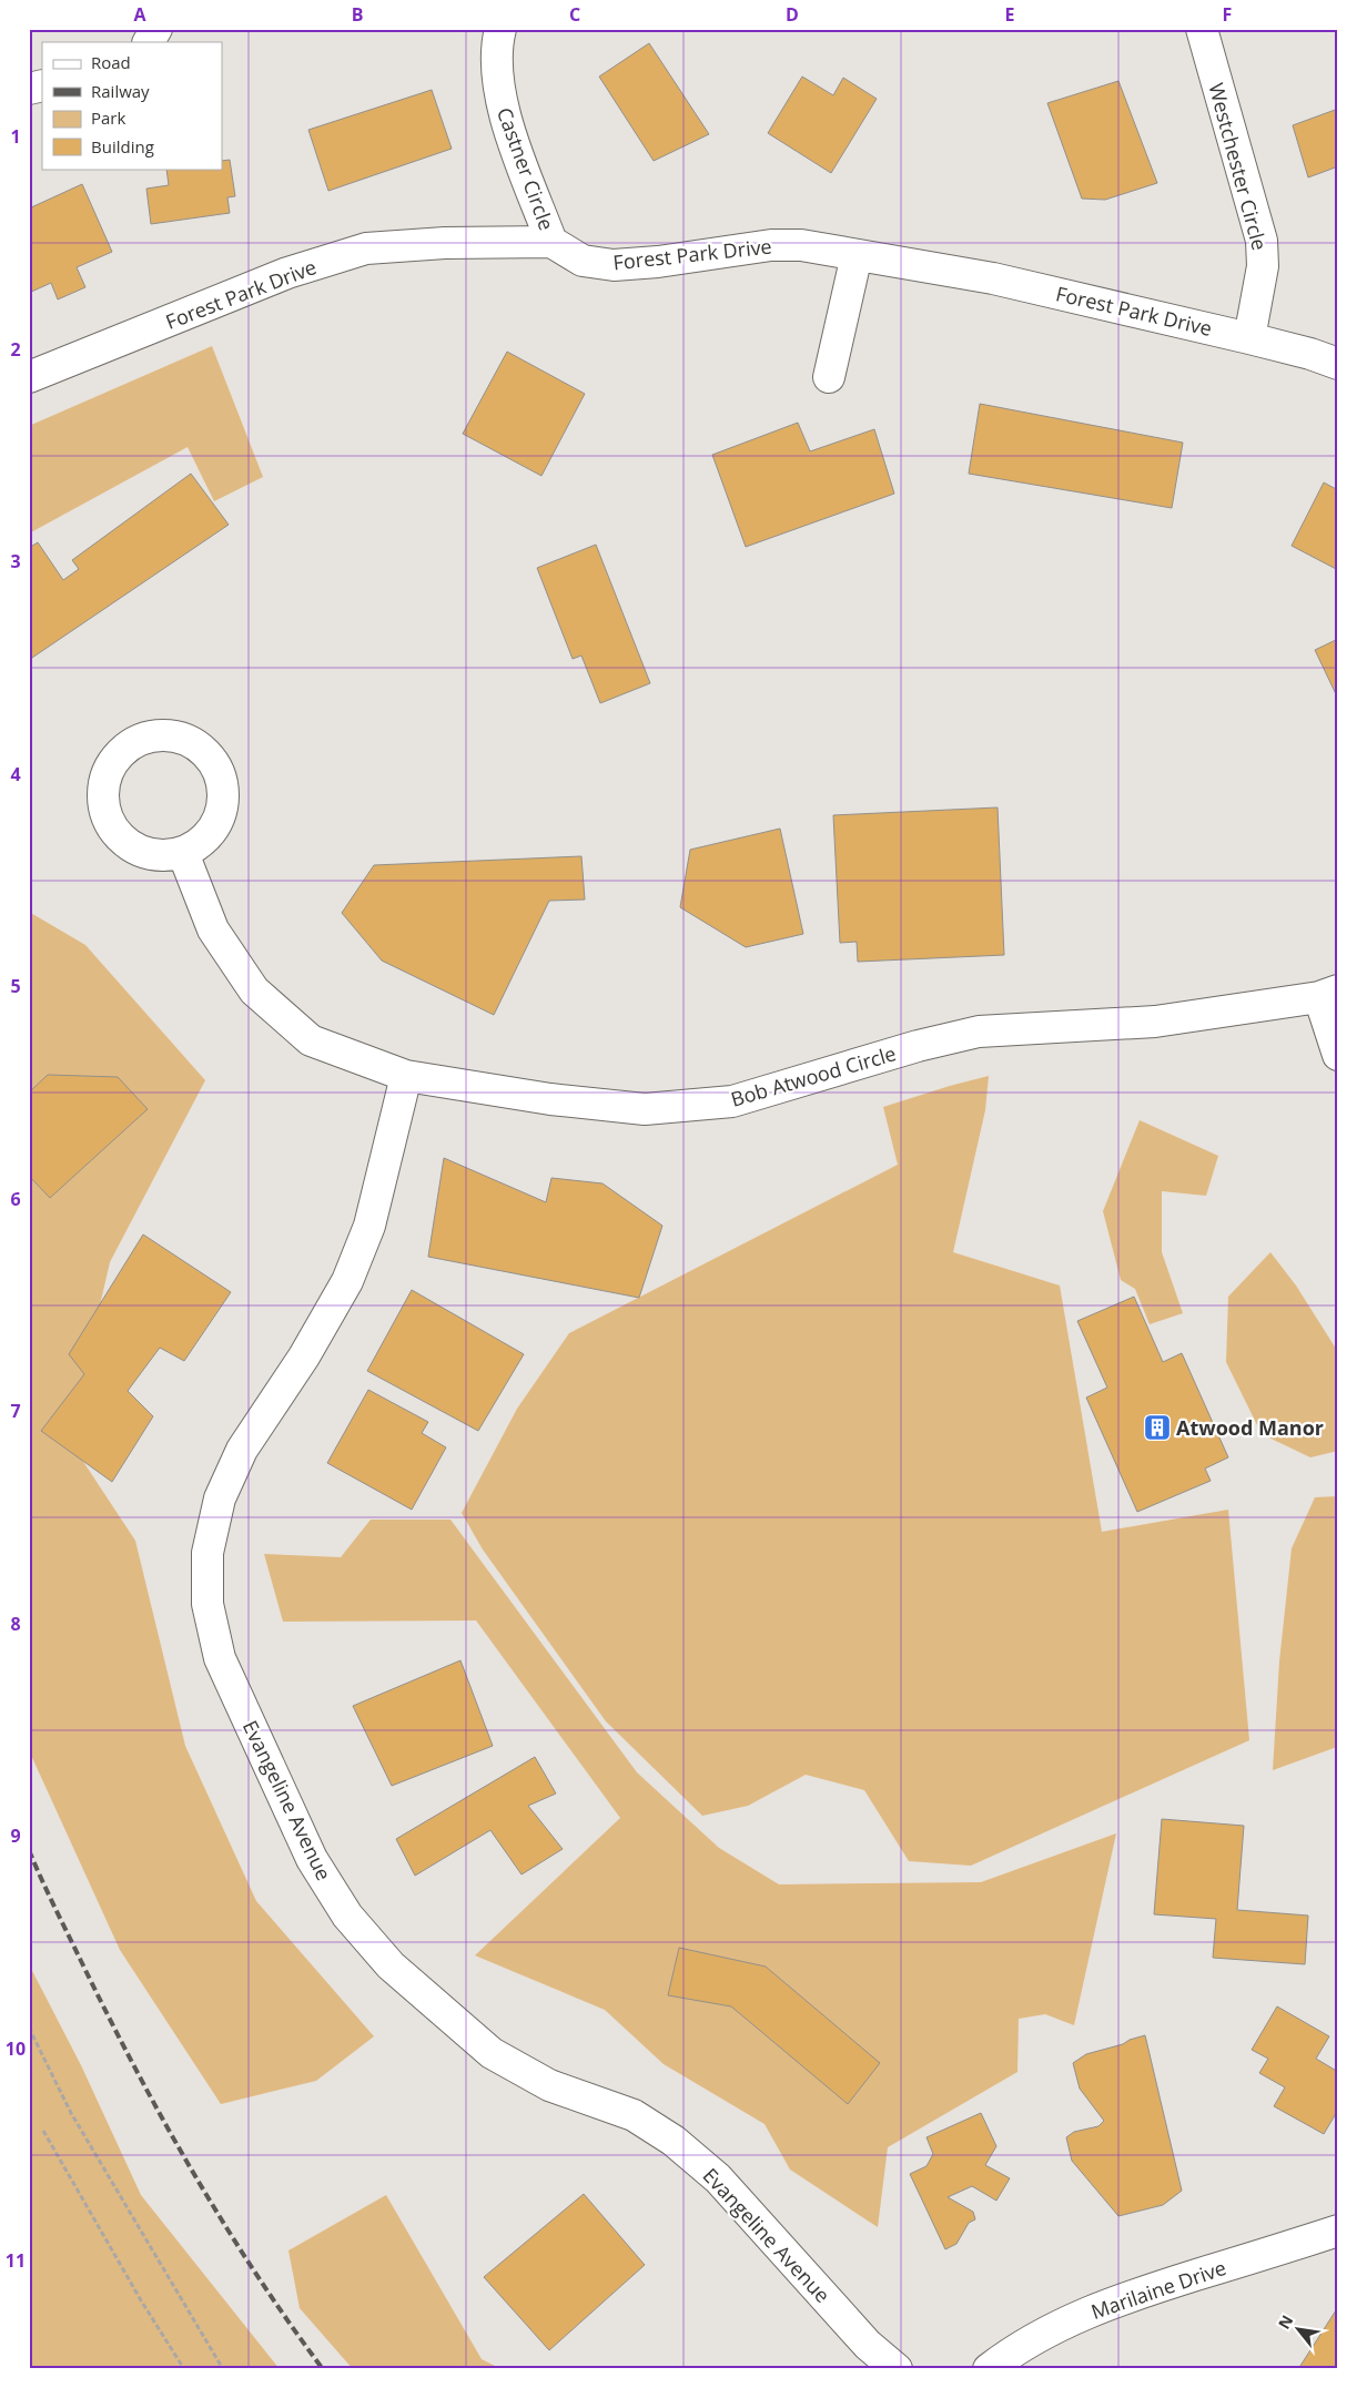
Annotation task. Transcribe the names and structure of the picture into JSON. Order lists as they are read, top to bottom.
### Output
{
  "streets": {
    "street": [
      "Westchester Circle",
      "Castner Circle",
      "Forest Park Drive",
      "Bob Atwood Circle",
      "Evangeline Avenue",
      "Marilaine Drive"
    ]
  },
  "crossings": [
    ["Westchester Circle", "Forest Park Drive"],
    ["Castner Circle", "Forest Park Drive"],
    ["Bob Atwood Circle", "Evangeline Avenue"]
  ],
  "places": {
    "building": ["Atwood Manor"]
  },
  "legend": [
    "Road",
    "Railway",
    "Park",
    "Building"
  ],
  "north": "top left",
  "grid": {
    "columns": [
      "A",
      "B",
      "C",
      "D",
      "E",
      "F"
    ],
    "rows": [
      "1",
      "2",
      "3",
      "4",
      "5",
      "6",
      "7",
      "8",
      "9",
      "10",
      "11"
    ]
  }
}
